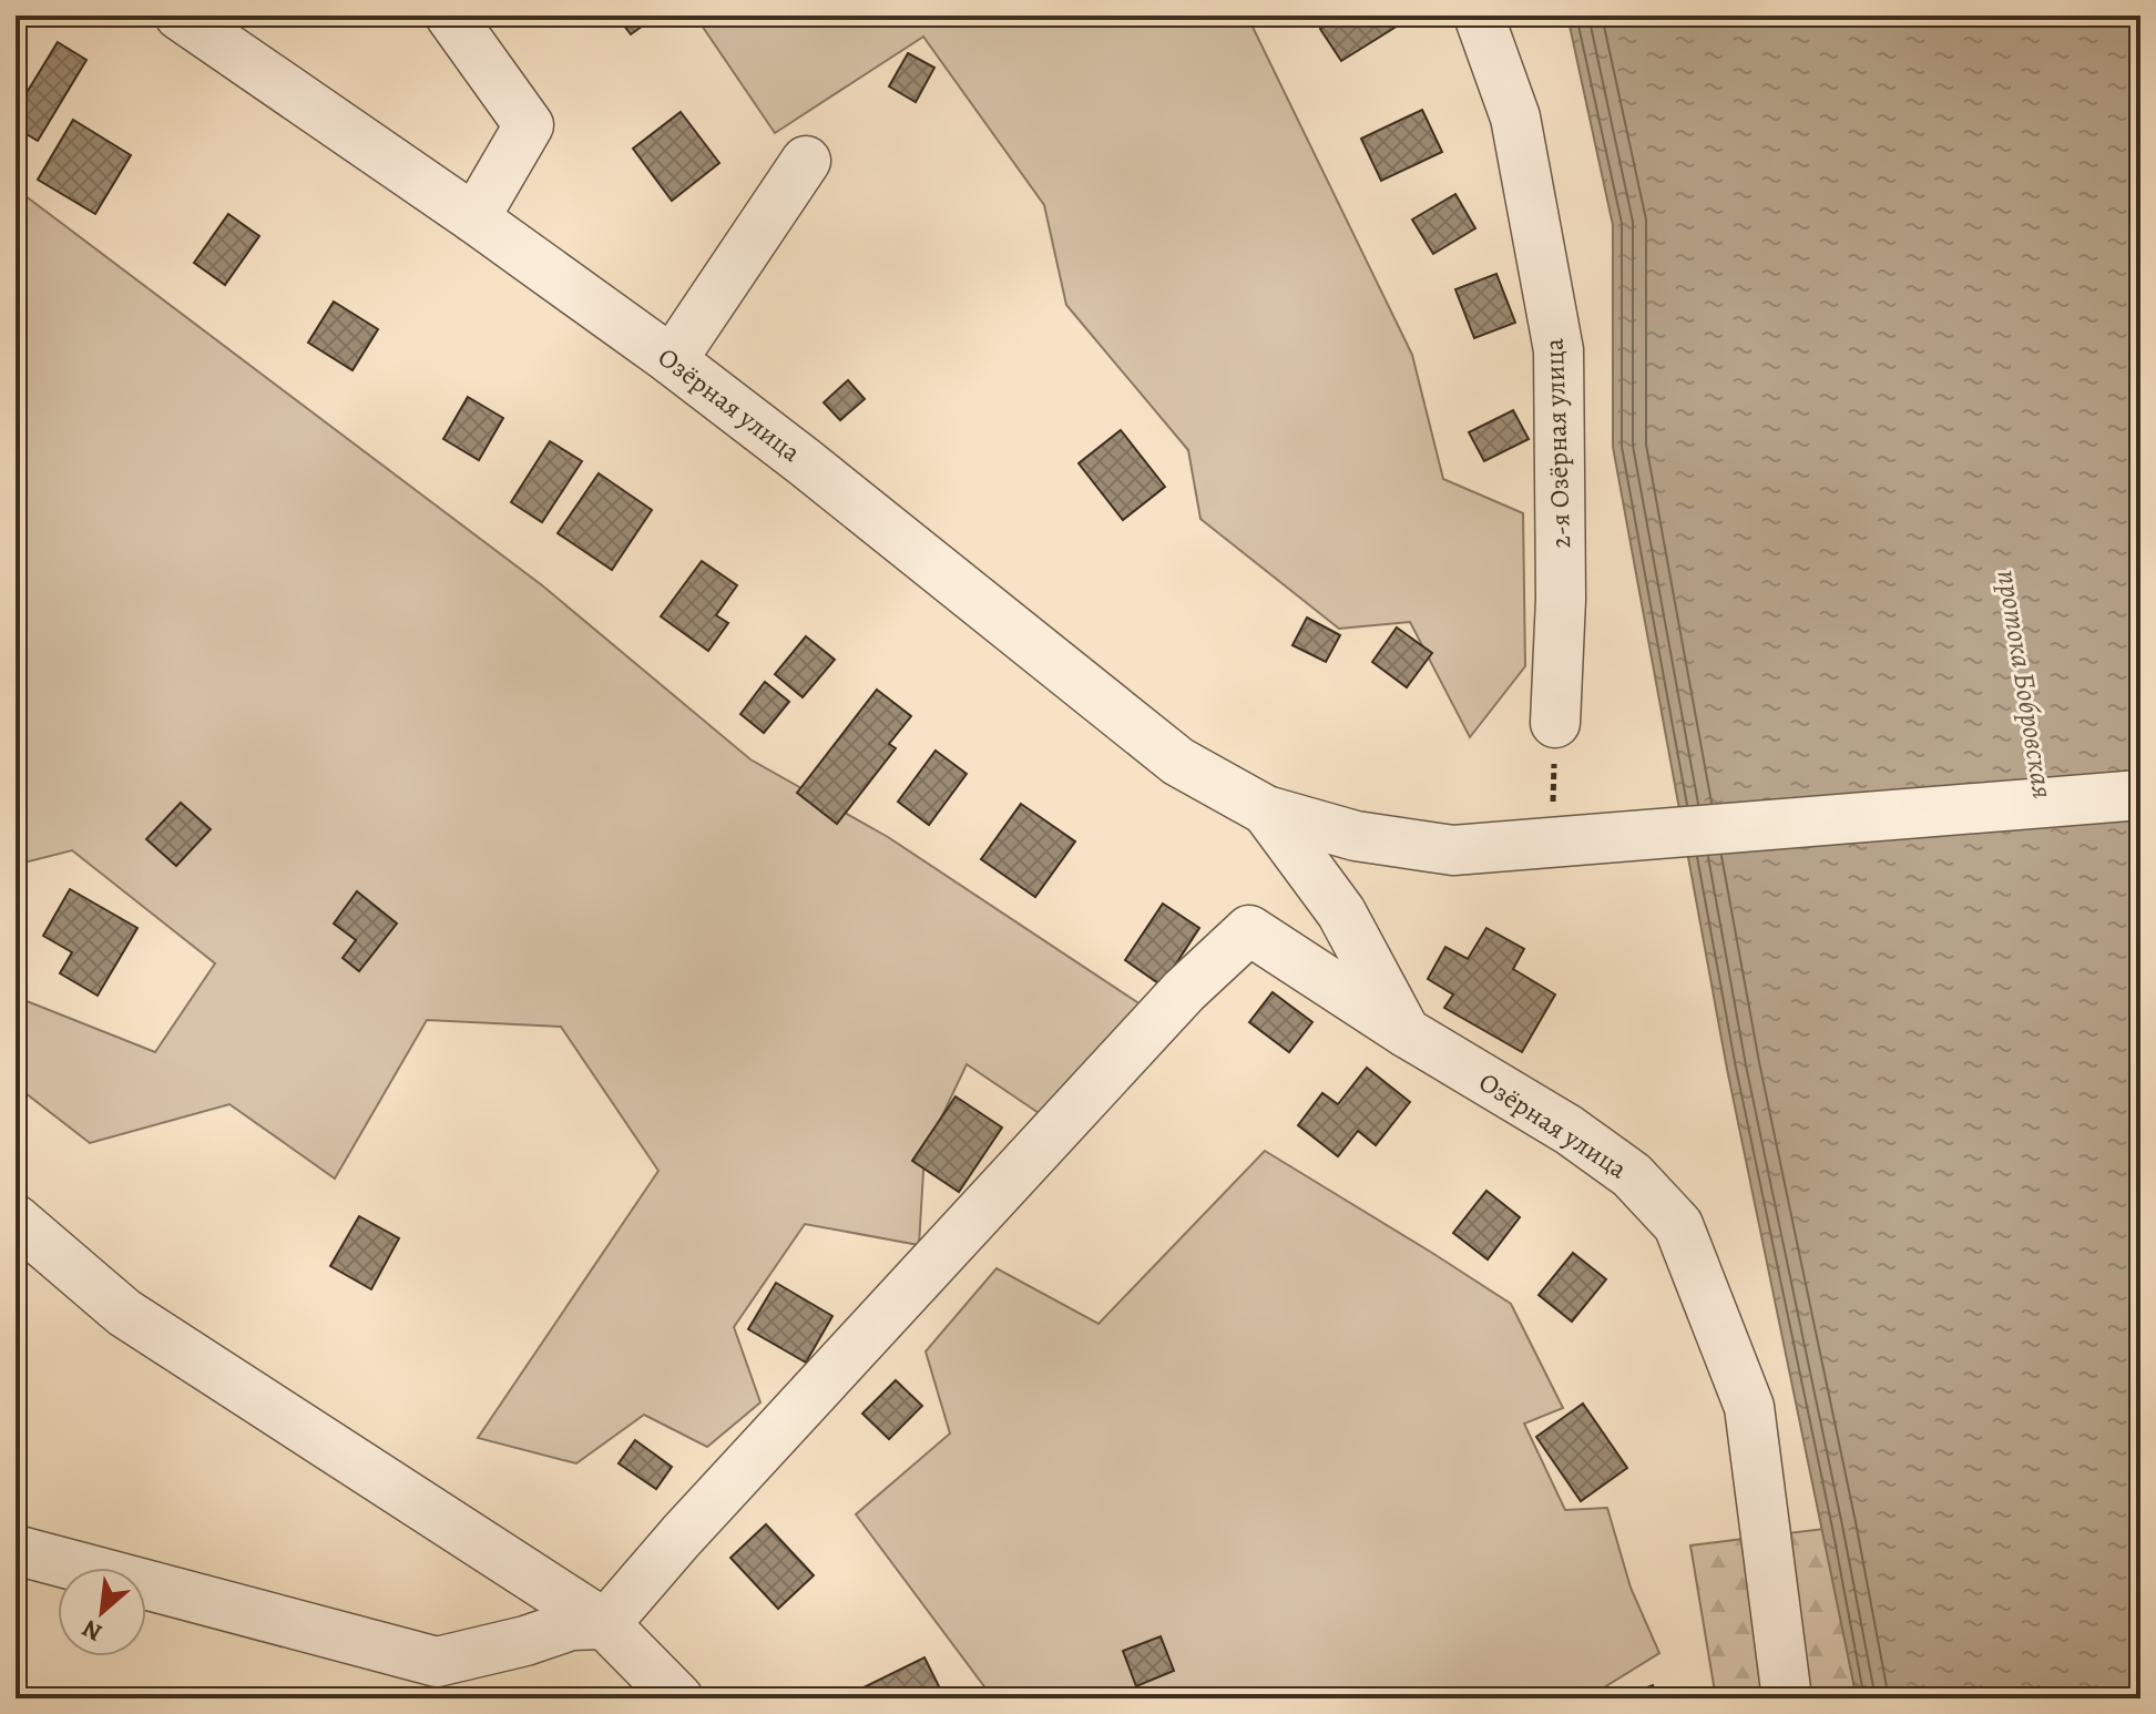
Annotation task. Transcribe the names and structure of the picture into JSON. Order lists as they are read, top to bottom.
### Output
{
  "streets": {
    "street": ["Озёрная улица", "2-я Озёрная улица"]
  },
  "water": ["протока Бобровская"],
  "north": "bottom left"
}
